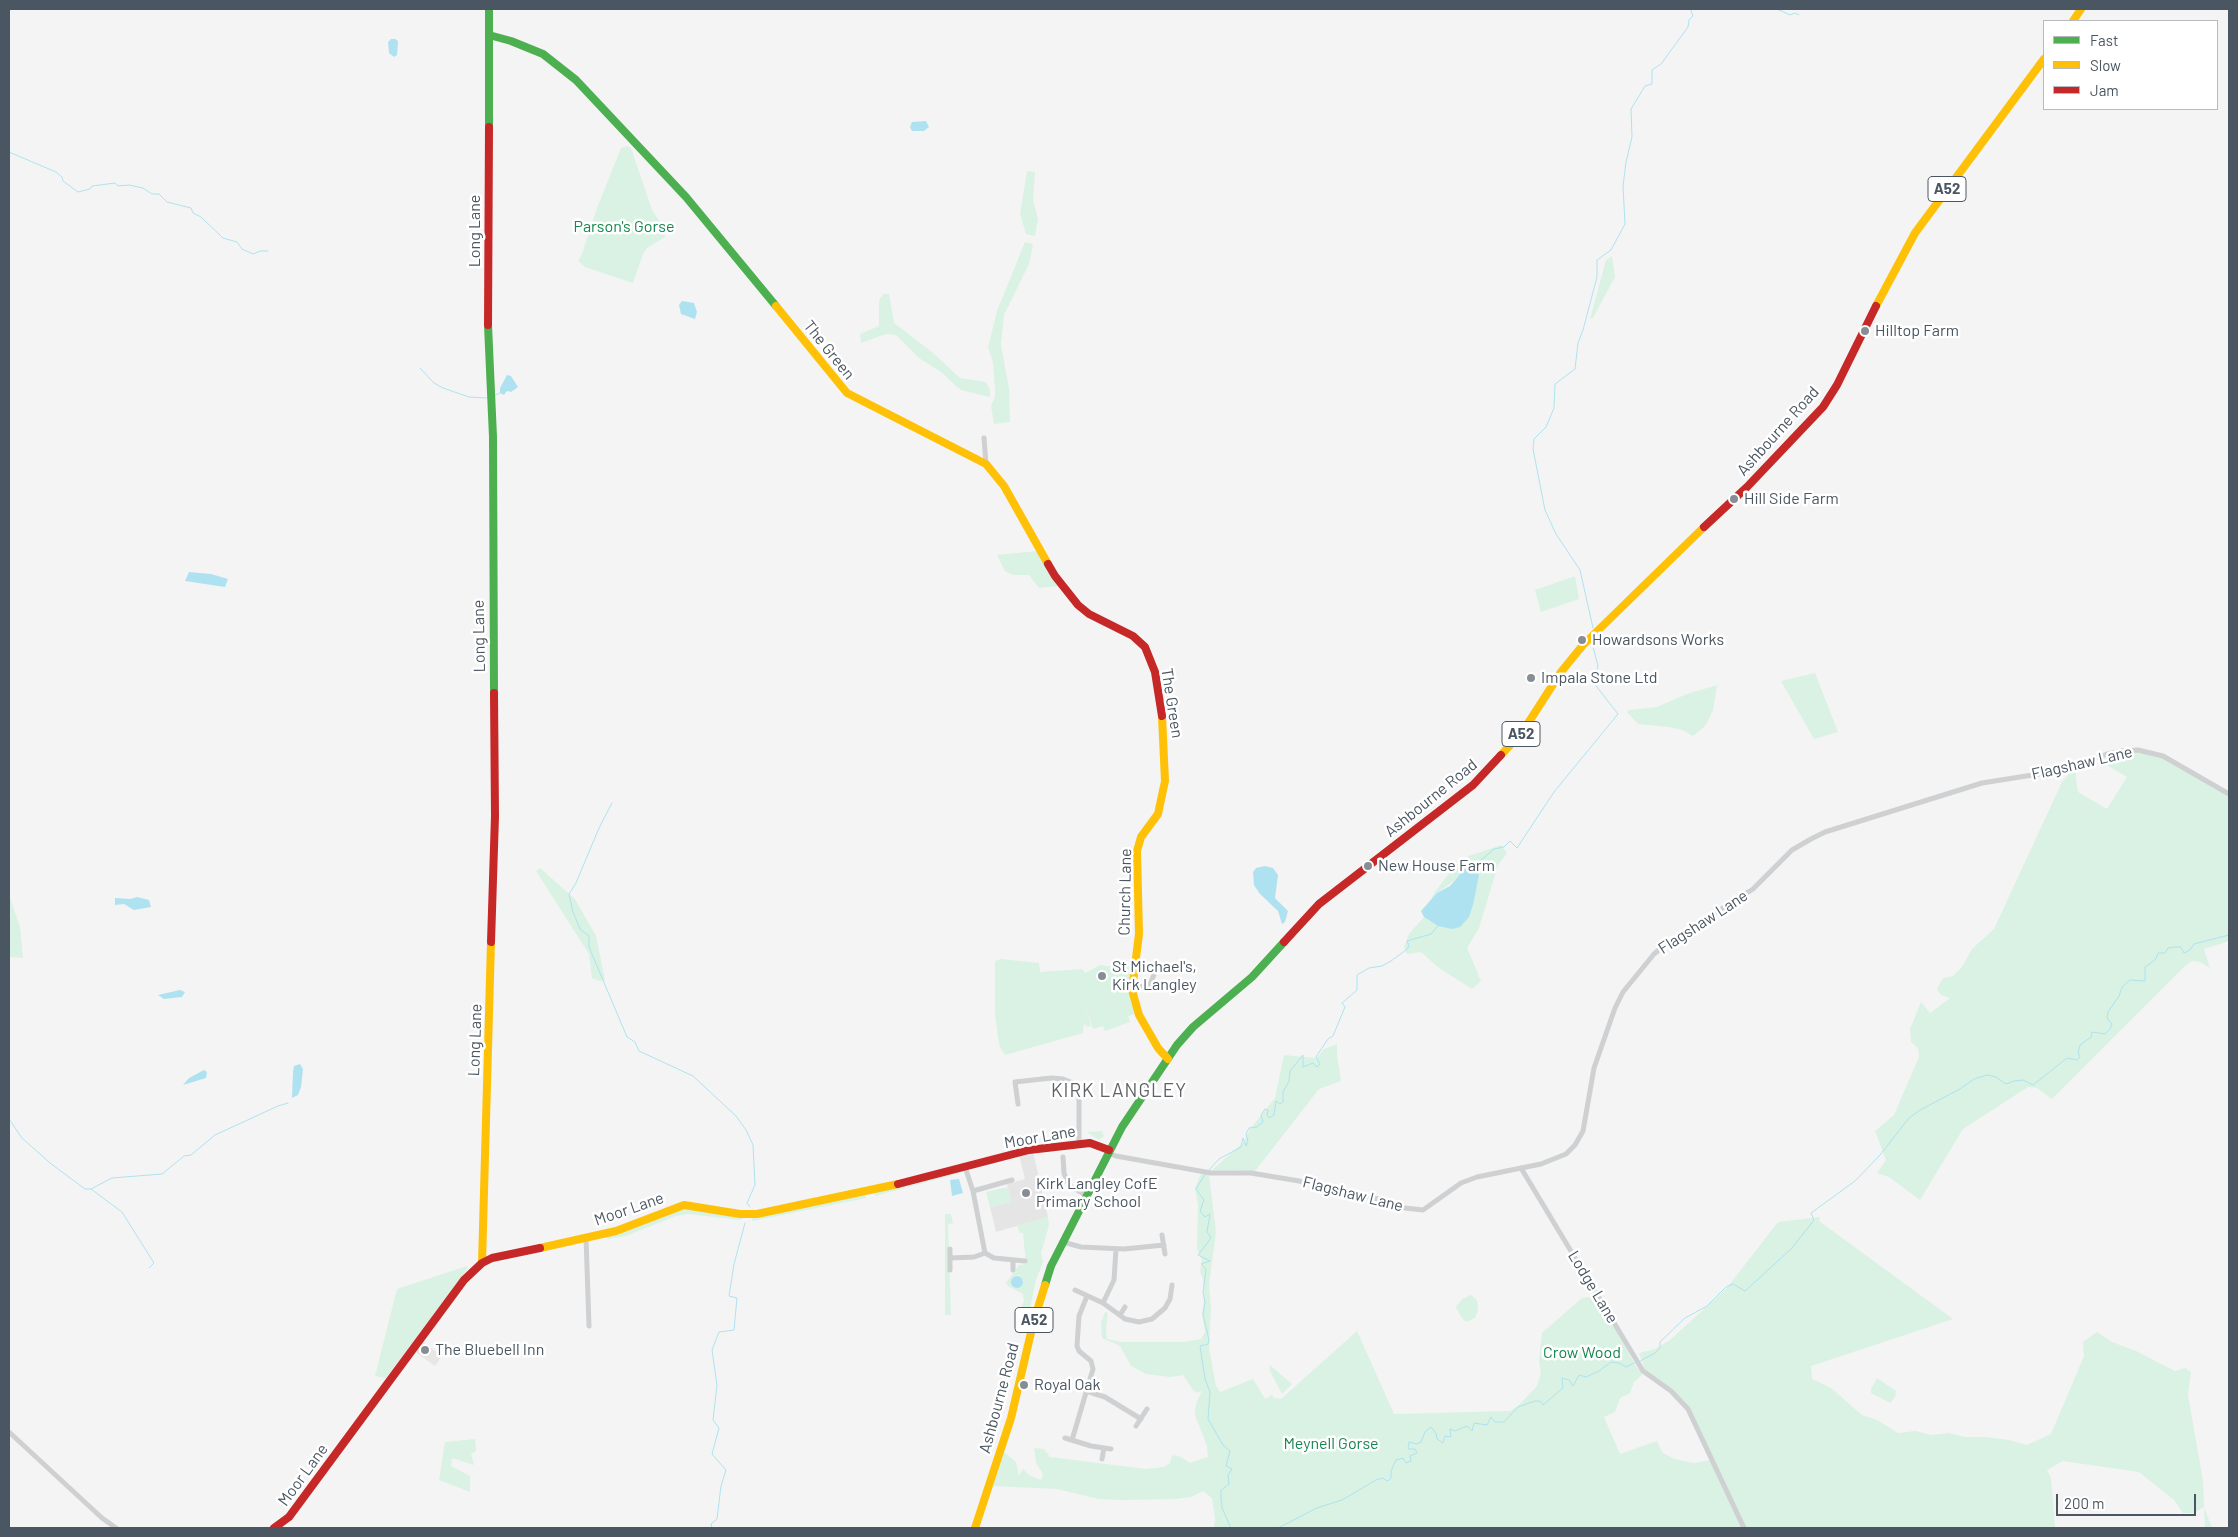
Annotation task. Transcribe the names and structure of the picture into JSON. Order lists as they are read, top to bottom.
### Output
{
  "streets": {
    "main road": [
      "A52",
      "Long Lane",
      "The Green",
      "Ashbourne Road",
      "Church Lane",
      "Moor Lane"
    ],
    "street": ["Flagshaw Lane", "Lodge Lane"]
  },
  "crossings": [
    ["Long Lane", "The Green"],
    ["Long Lane", "Moor Lane"],
    ["The Green", "Church Lane"],
    ["Ashbourne Road", "Flagshaw Lane"],
    ["Ashbourne Road", "Church Lane"],
    ["Ashbourne Road", "Moor Lane"],
    ["Flagshaw Lane", "Moor Lane"],
    ["Flagshaw Lane", "Lodge Lane"]
  ],
  "districts": ["KIRK LANGLEY"],
  "parks": ["Parson's Gorse", "Crow Wood", "Meynell Gorse"],
  "places": [
    "Hilltop Farm",
    "Hill Side Farm",
    "Howardsons Works",
    "Impala Stone Ltd",
    "New House Farm",
    "St Michael's, Kirk Langley",
    "Kirk Langley CofE Primary School",
    "The Bluebell Inn",
    "Royal Oak"
  ],
  "legend": ["Fast", "Slow", "Jam"],
  "scale_bar": "200 m"
}
